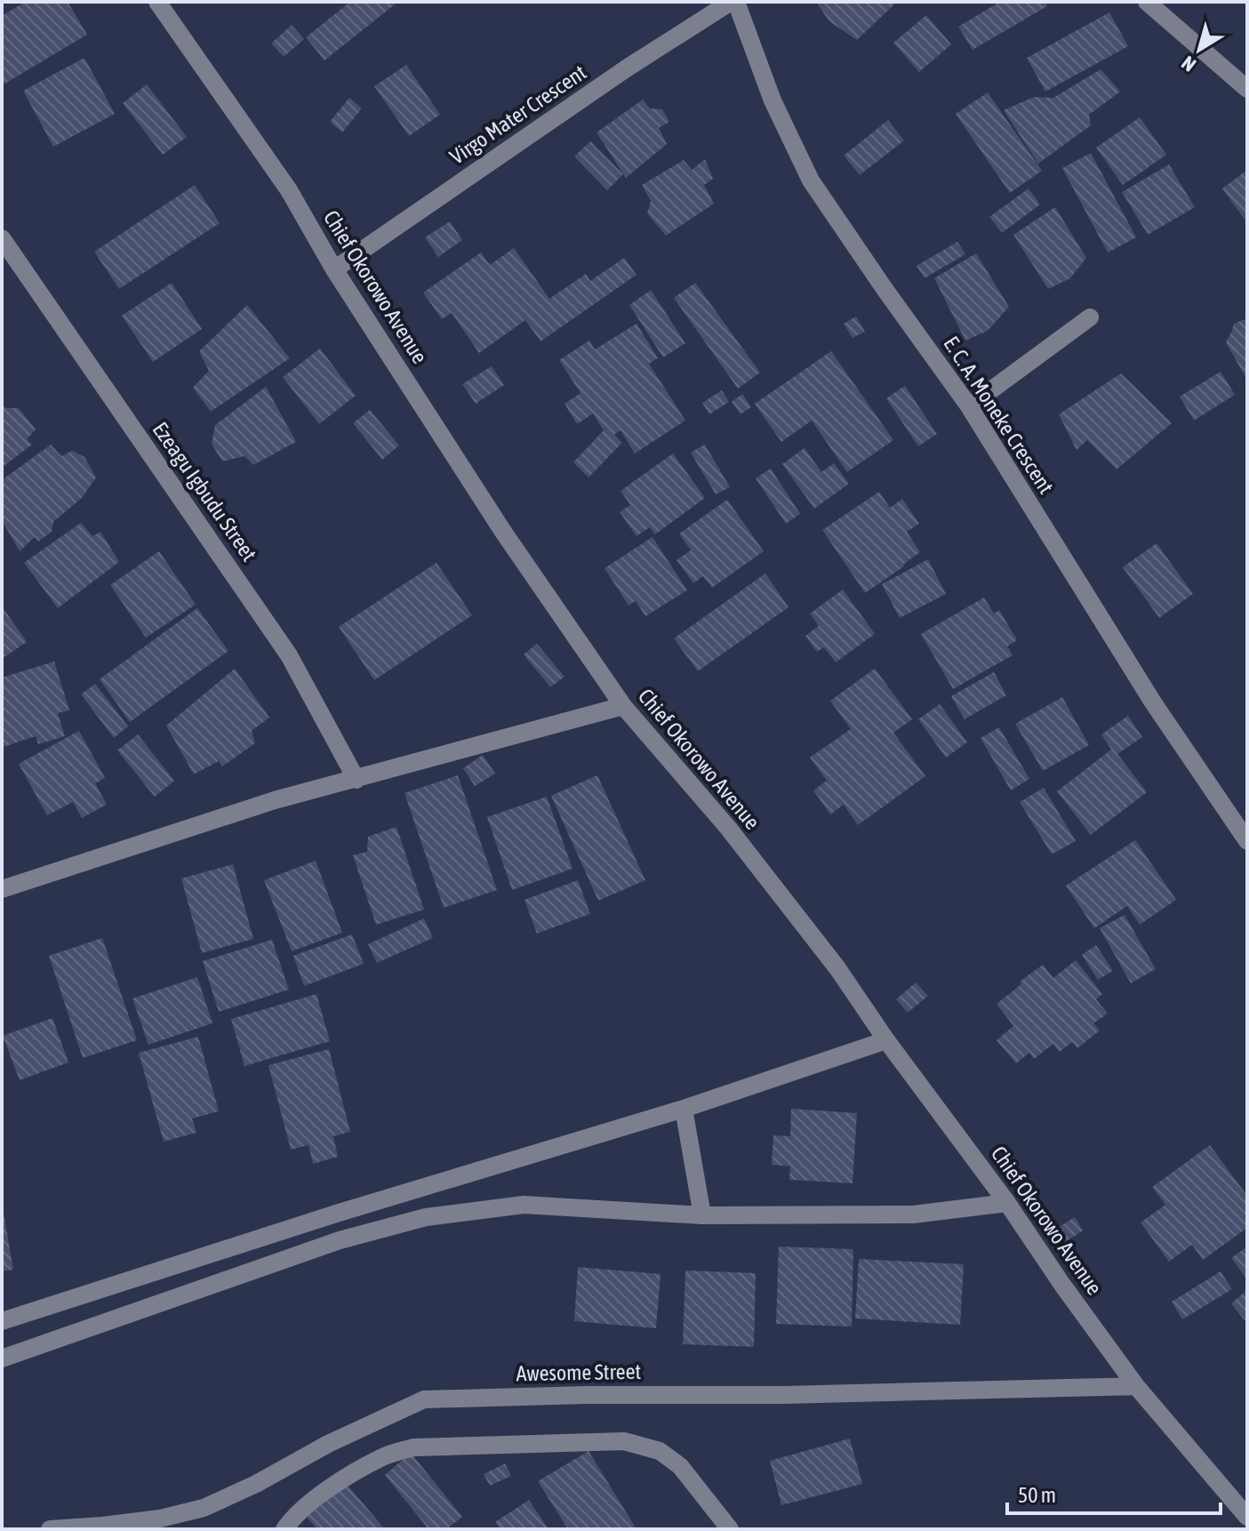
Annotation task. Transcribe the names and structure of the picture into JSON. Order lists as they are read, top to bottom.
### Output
{
  "streets": {
    "street": [
      "Virgo Mater Crescent",
      "Chief Okorowo Avenue",
      "E. C. A. Moneke Crescent",
      "Ezeagu Igbudu Street",
      "Awesome Street"
    ]
  },
  "crossings": [
    ["Virgo Mater Crescent", "Chief Okorowo Avenue"],
    ["Virgo Mater Crescent", "E. C. A. Moneke Crescent"],
    ["Chief Okorowo Avenue", "Awesome Street"]
  ],
  "scale_bar": "50 m",
  "north": "bottom left"
}
